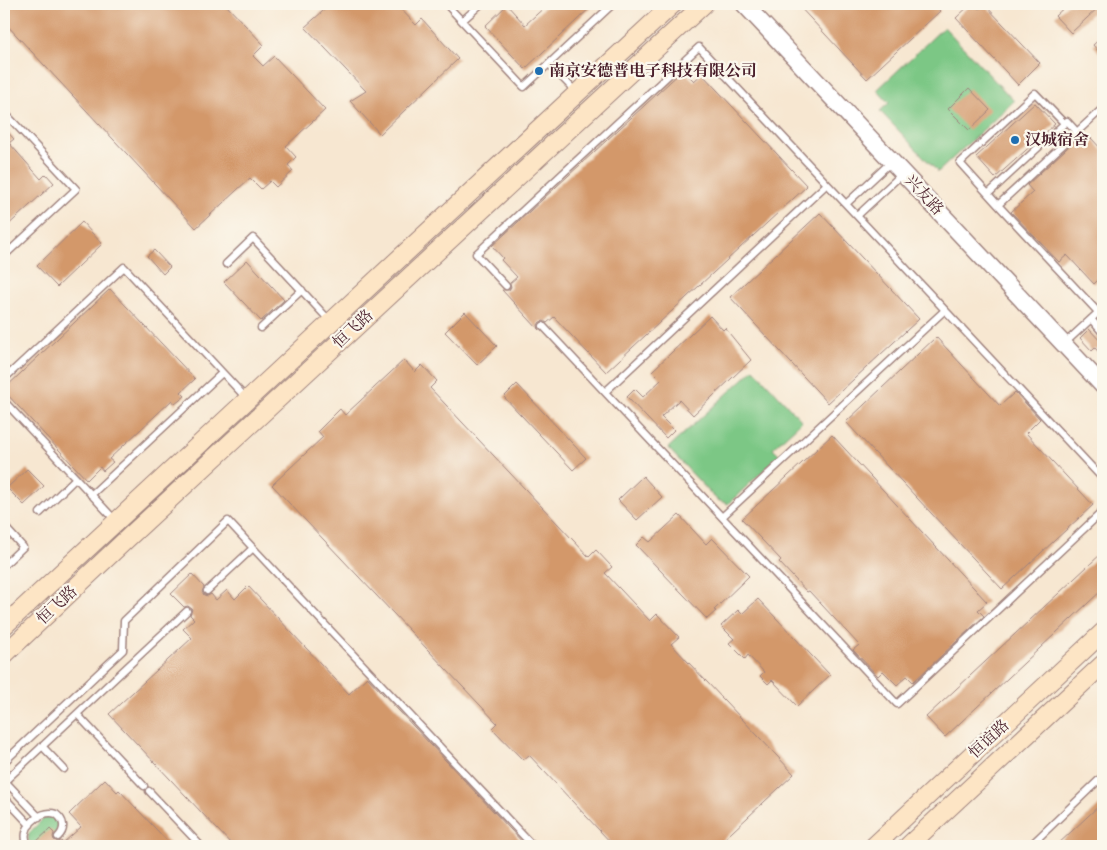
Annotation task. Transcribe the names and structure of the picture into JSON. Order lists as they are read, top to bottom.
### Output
{
  "streets": {
    "main road": ["恒飞路", "恒谊路"],
    "street": ["兴友路"]
  },
  "places": ["南京安德普电子科技有限公司", "汉城宿舍"]
}
